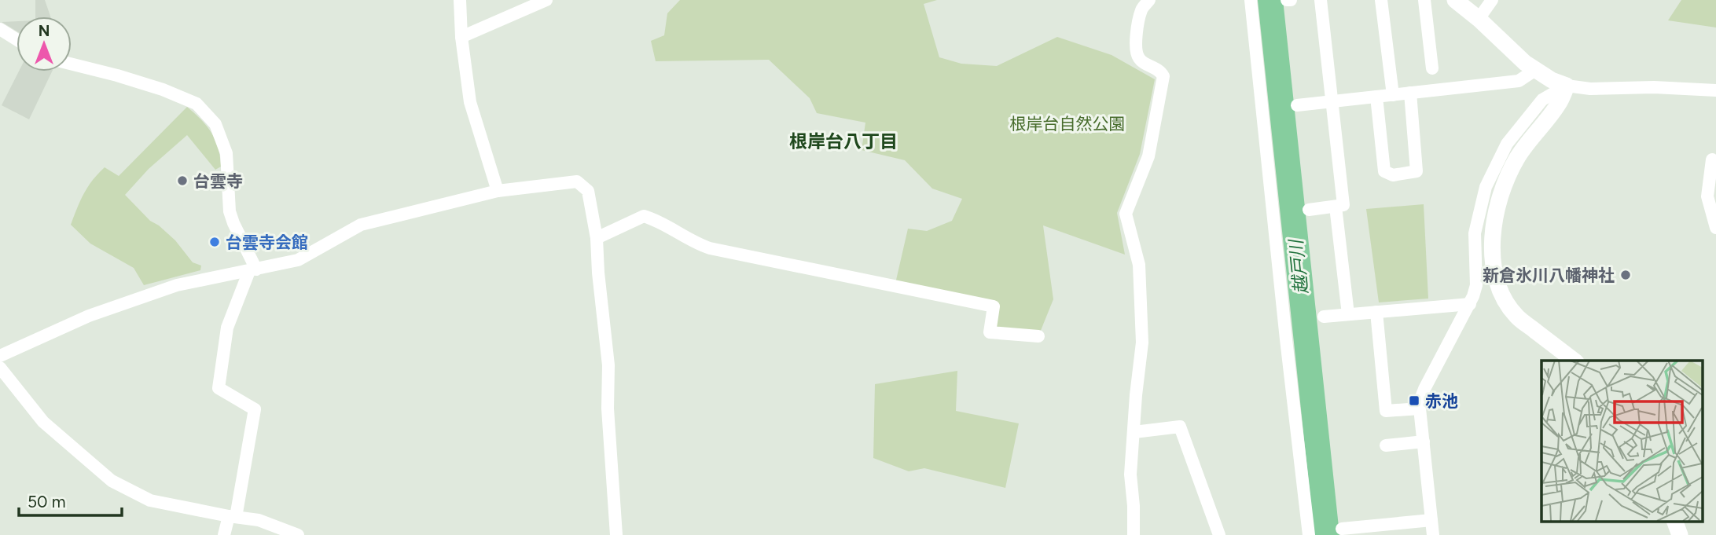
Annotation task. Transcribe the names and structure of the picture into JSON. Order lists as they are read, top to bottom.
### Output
{
  "districts": ["根岸台八丁目"],
  "water": ["越戸川"],
  "parks": ["根岸台自然公園"],
  "places": {
    "other": ["台雲寺", "台雲寺会館", "新倉氷川八幡神社"],
    "transit": ["赤池"]
  },
  "scale_bar": "50 m",
  "north": "top"
}
